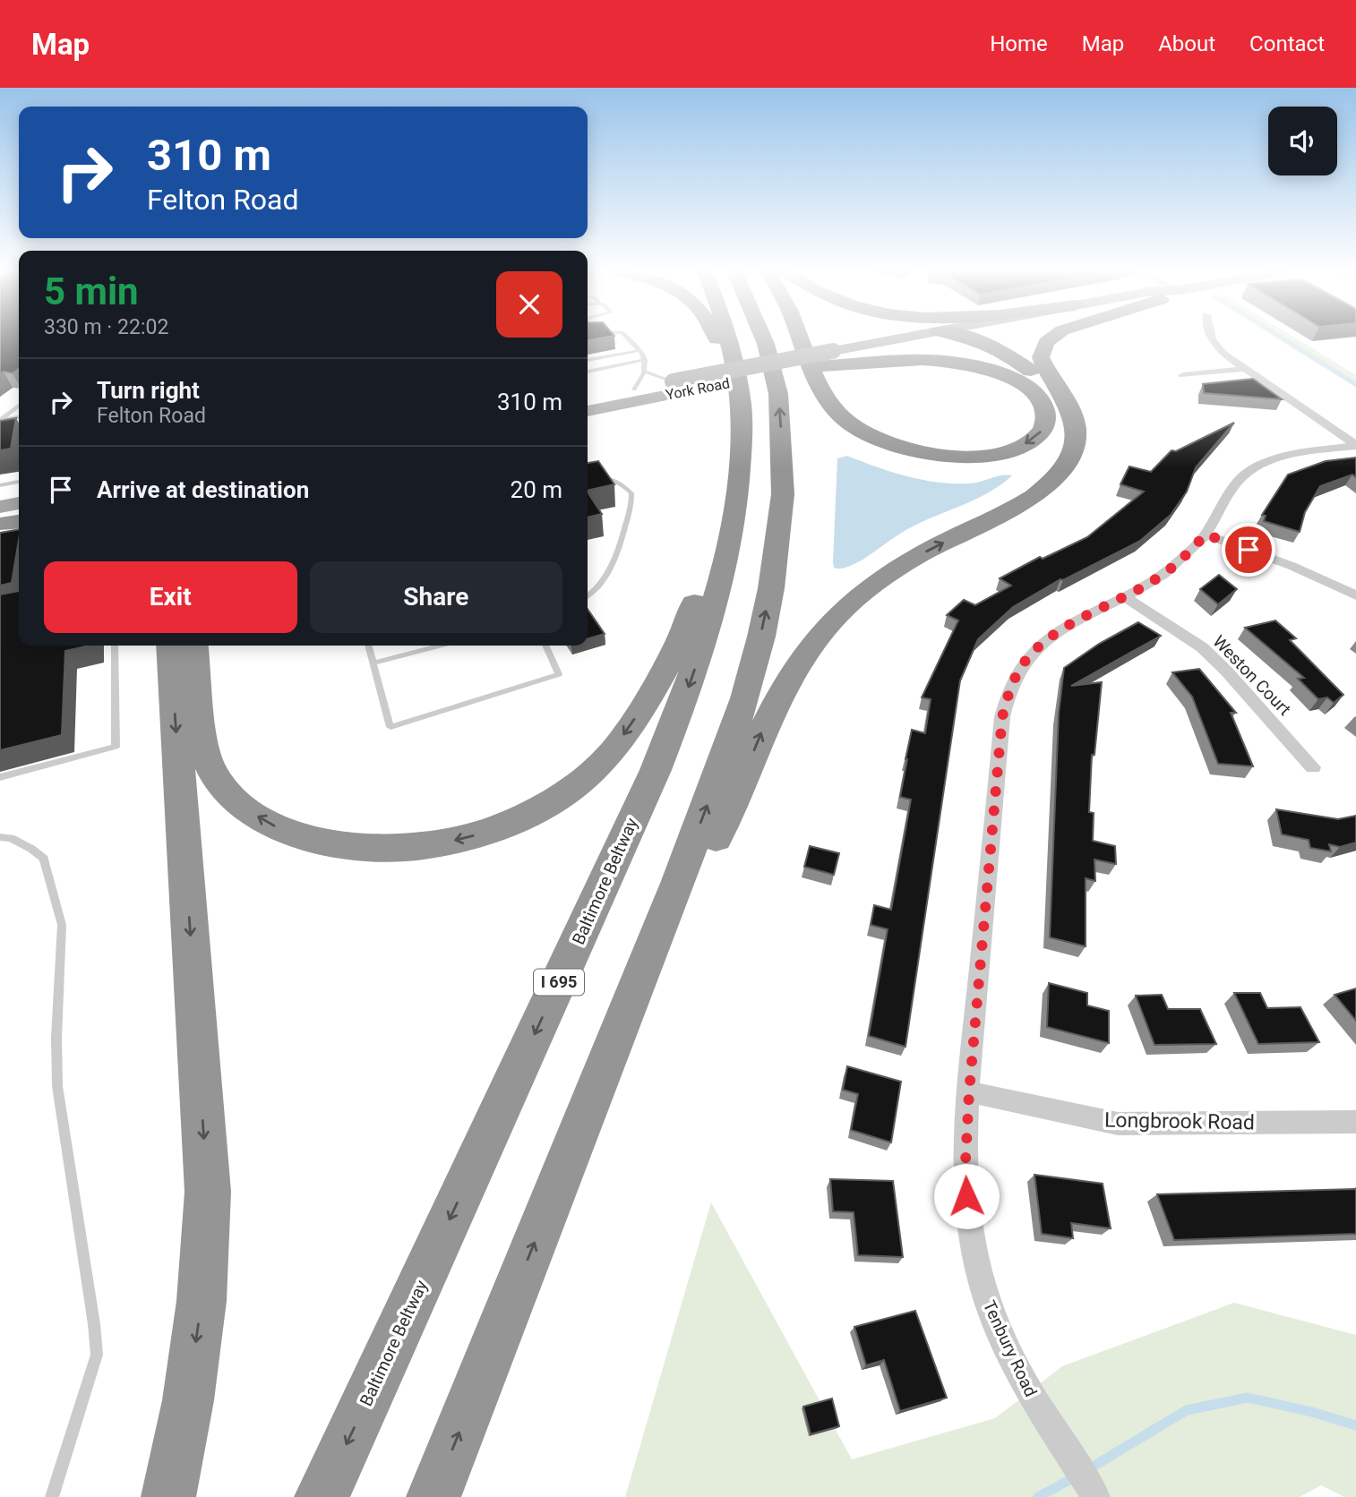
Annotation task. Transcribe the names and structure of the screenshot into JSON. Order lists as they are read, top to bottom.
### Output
{
  "streets": {
    "highway": ["Baltimore Beltway", "I 695"],
    "main road": ["York Road"],
    "street": ["Weston Court", "Longbrook Road", "Tenbury Road"]
  },
  "crossings": [
    ["Weston Court", "Tenbury Road"],
    ["Longbrook Road", "Tenbury Road"]
  ],
  "page": {
    "header": "Map",
    "nav": [
      "Home",
      "Map",
      "About",
      "Contact"
    ],
    "turn": ["310 m", "Felton Road"],
    "heading": ["5 min", "330 m · 22:02"],
    "list": [
      {
        "name": "Turn right",
        "note": "Felton Road",
        "value": "310 m"
      },
      {
        "name": "Arrive at destination",
        "value": "20 m"
      }
    ],
    "buttons": ["Exit", "Share"]
  }
}
